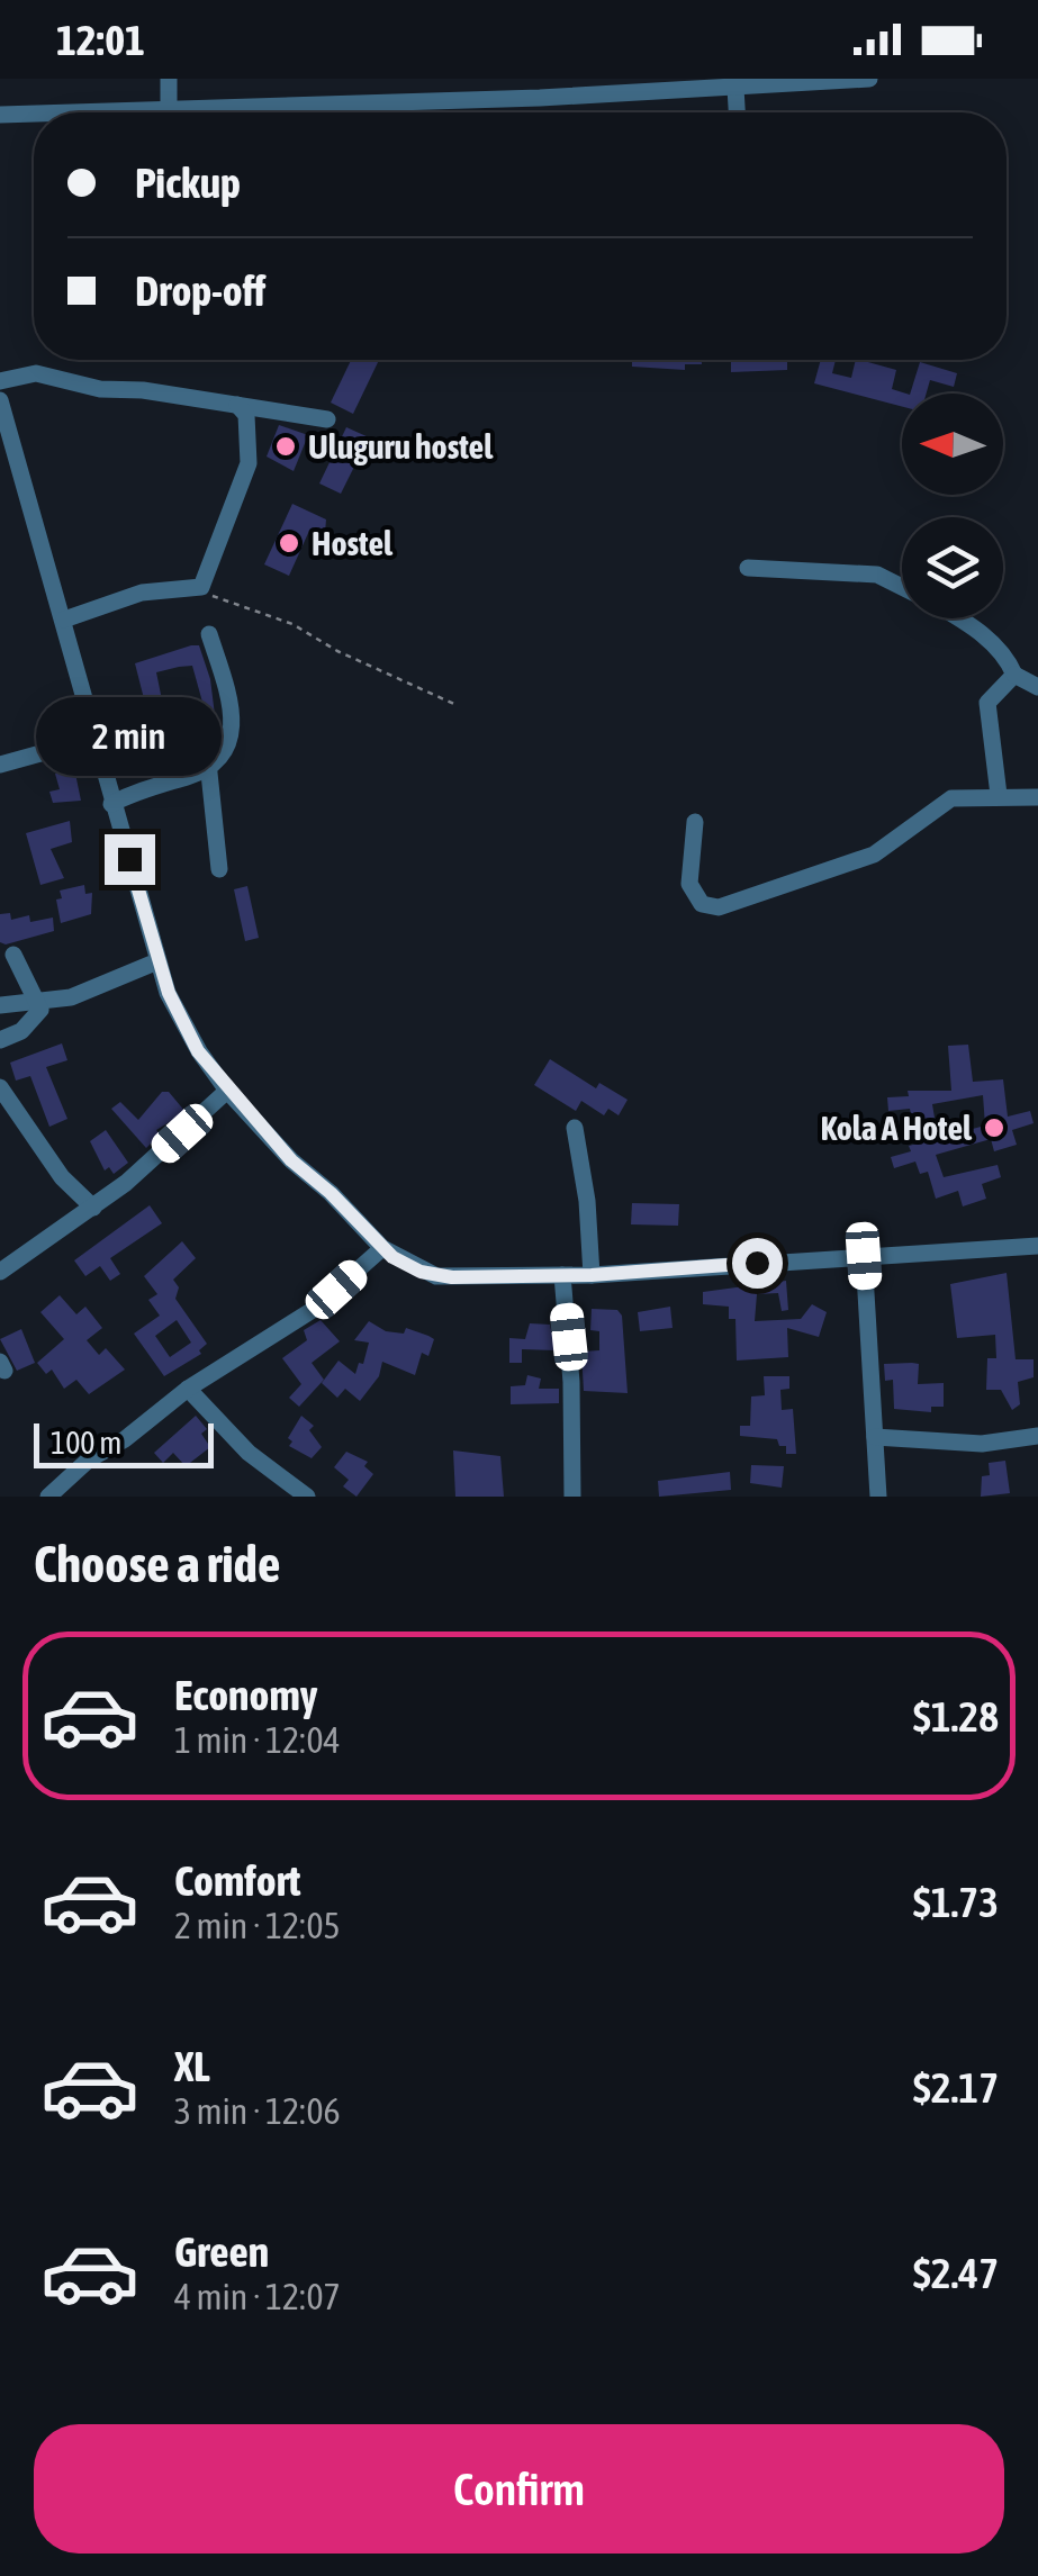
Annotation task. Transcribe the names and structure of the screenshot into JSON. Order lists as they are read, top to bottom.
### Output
{
  "places": ["Uluguru hostel", "Hostel", "Kola A Hotel"],
  "scale_bar": "100 m",
  "north": "left",
  "page": {
    "status": "12:01",
    "banner": ["Pickup", "Drop-off"],
    "bubble": "2 min",
    "scale": "100 m",
    "heading": "Choose a ride",
    "list": [
      {
        "name": "Economy",
        "note": "1 min · 12:04",
        "value": "$1.28"
      },
      {
        "name": "Comfort",
        "note": "2 min · 12:05",
        "value": "$1.73"
      },
      {
        "name": "XL",
        "note": "3 min · 12:06",
        "value": "$2.17"
      },
      {
        "name": "Green",
        "note": "4 min · 12:07",
        "value": "$2.47"
      }
    ],
    "buttons": "Confirm"
  }
}
